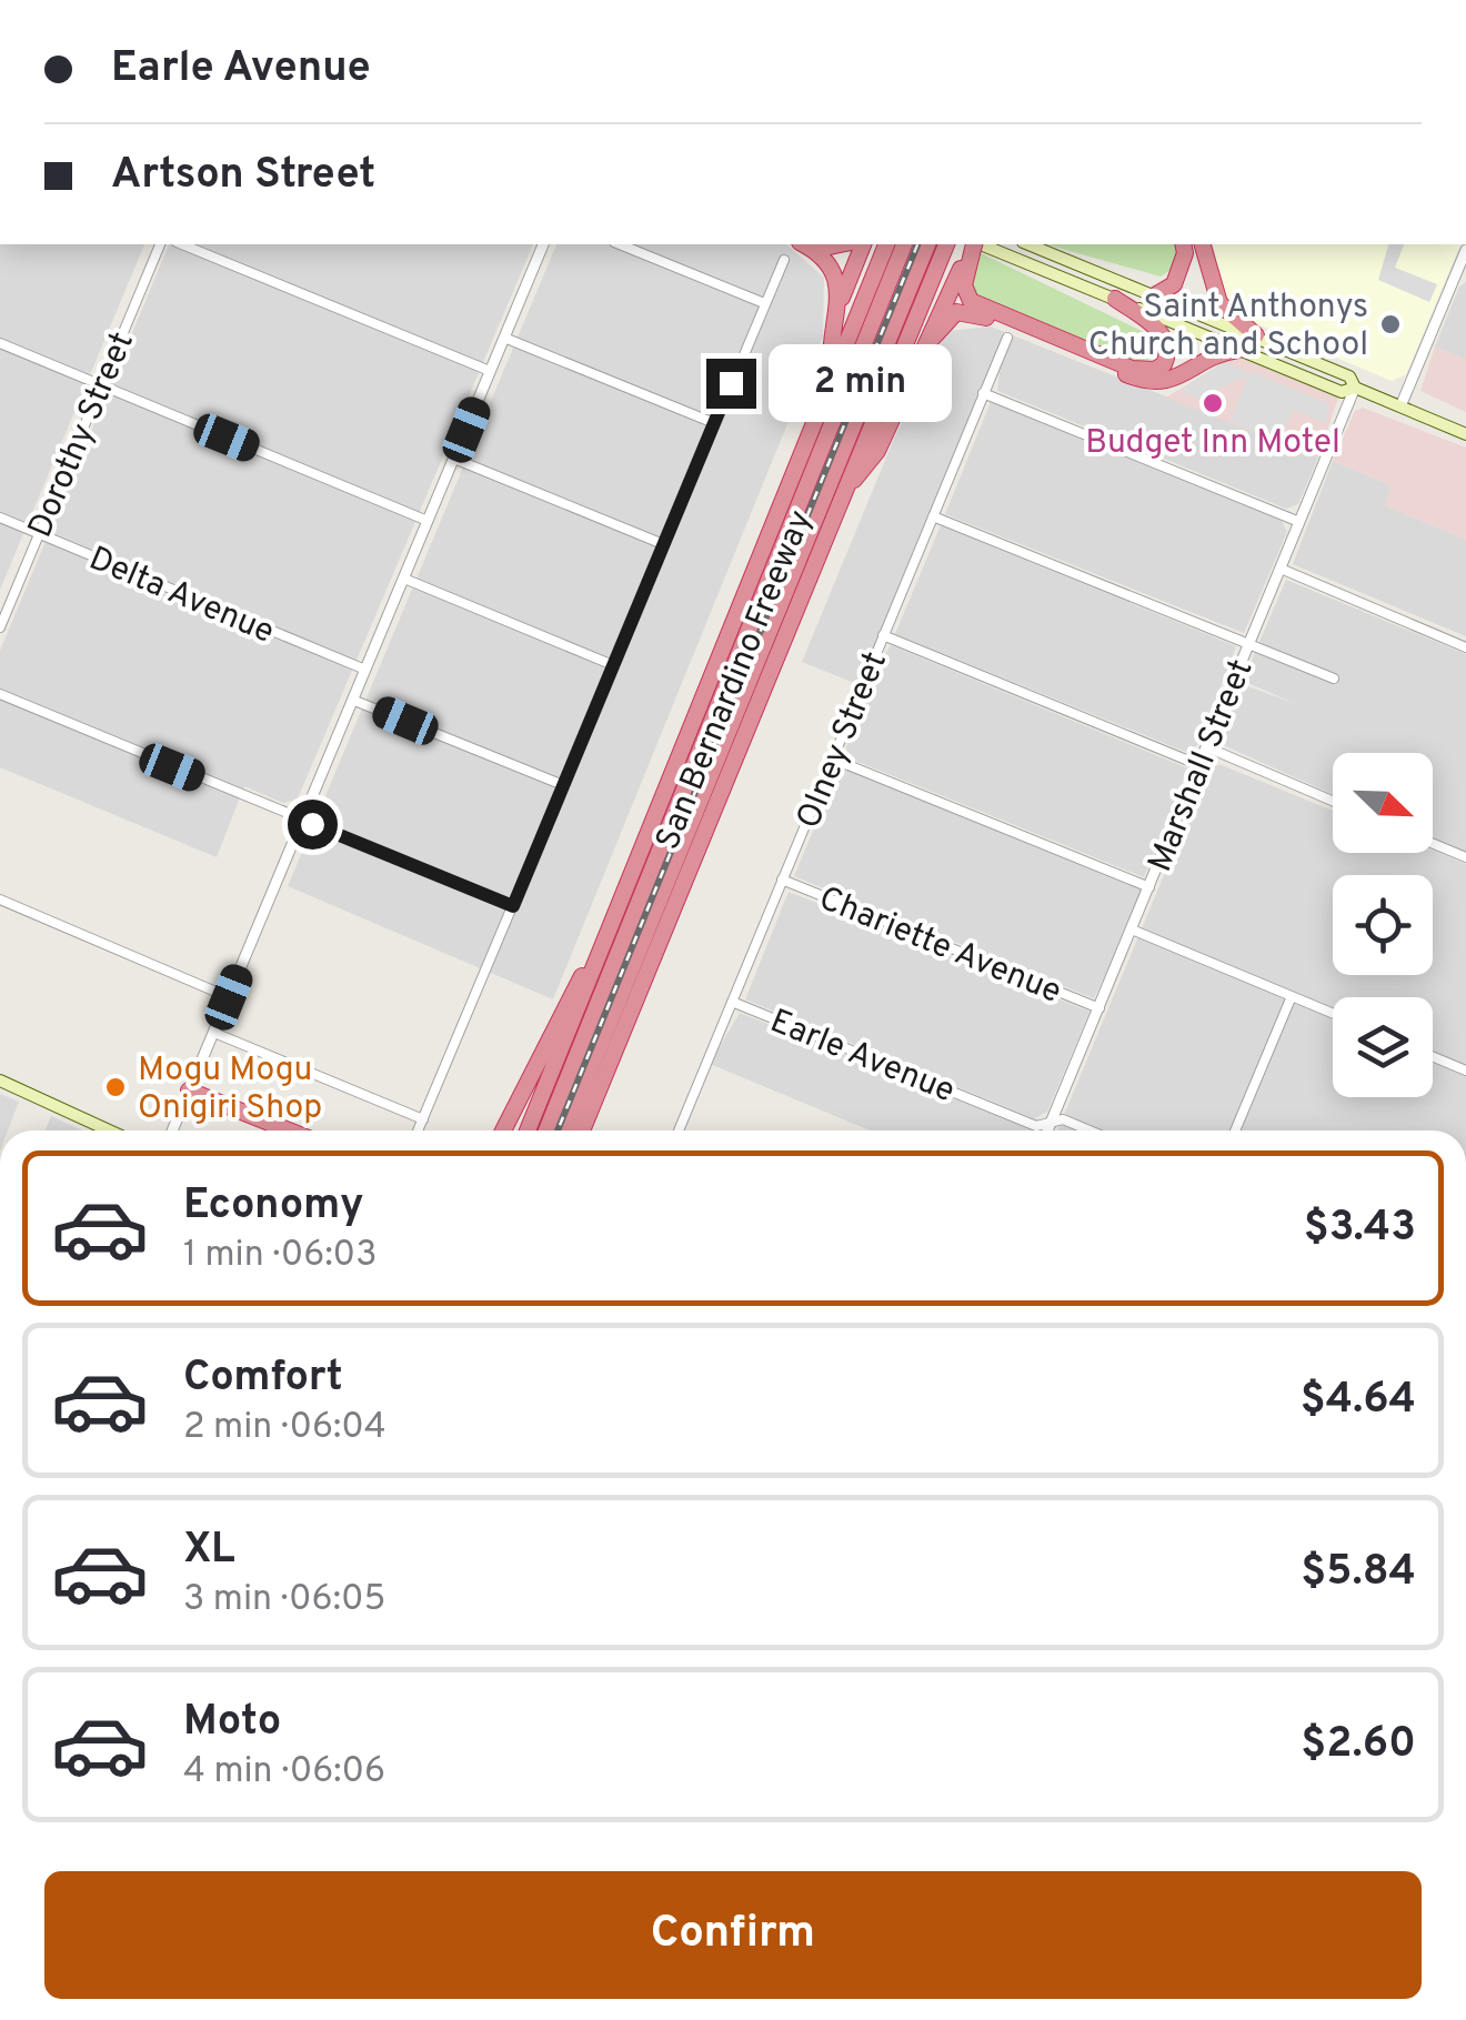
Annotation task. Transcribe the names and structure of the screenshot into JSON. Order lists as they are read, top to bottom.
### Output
{
  "streets": {
    "highway": ["San Bernardino Freeway"],
    "street": [
      "Dorothy Street",
      "Delta Avenue",
      "Olney Street",
      "Marshall Street",
      "Chariette Avenue",
      "Earle Avenue"
    ]
  },
  "crossings": [
    ["Dorothy Street", "Delta Avenue"],
    ["Olney Street", "Chariette Avenue"],
    ["Olney Street", "Earle Avenue"],
    ["Marshall Street", "Chariette Avenue"],
    ["Marshall Street", "Earle Avenue"]
  ],
  "places": ["Saint Anthonys Church and School", "Budget Inn Motel", "Mogu Mogu Onigiri Shop"],
  "north": "bottom right",
  "page": {
    "banner": ["Earle Avenue", "Artson Street"],
    "bubble": "2 min",
    "list": [
      {
        "name": "Economy",
        "note": "1 min · 06:03",
        "value": "$3.43"
      },
      {
        "name": "Comfort",
        "note": "2 min · 06:04",
        "value": "$4.64"
      },
      {
        "name": "XL",
        "note": "3 min · 06:05",
        "value": "$5.84"
      },
      {
        "name": "Moto",
        "note": "4 min · 06:06",
        "value": "$2.60"
      }
    ],
    "buttons": "Confirm"
  }
}
